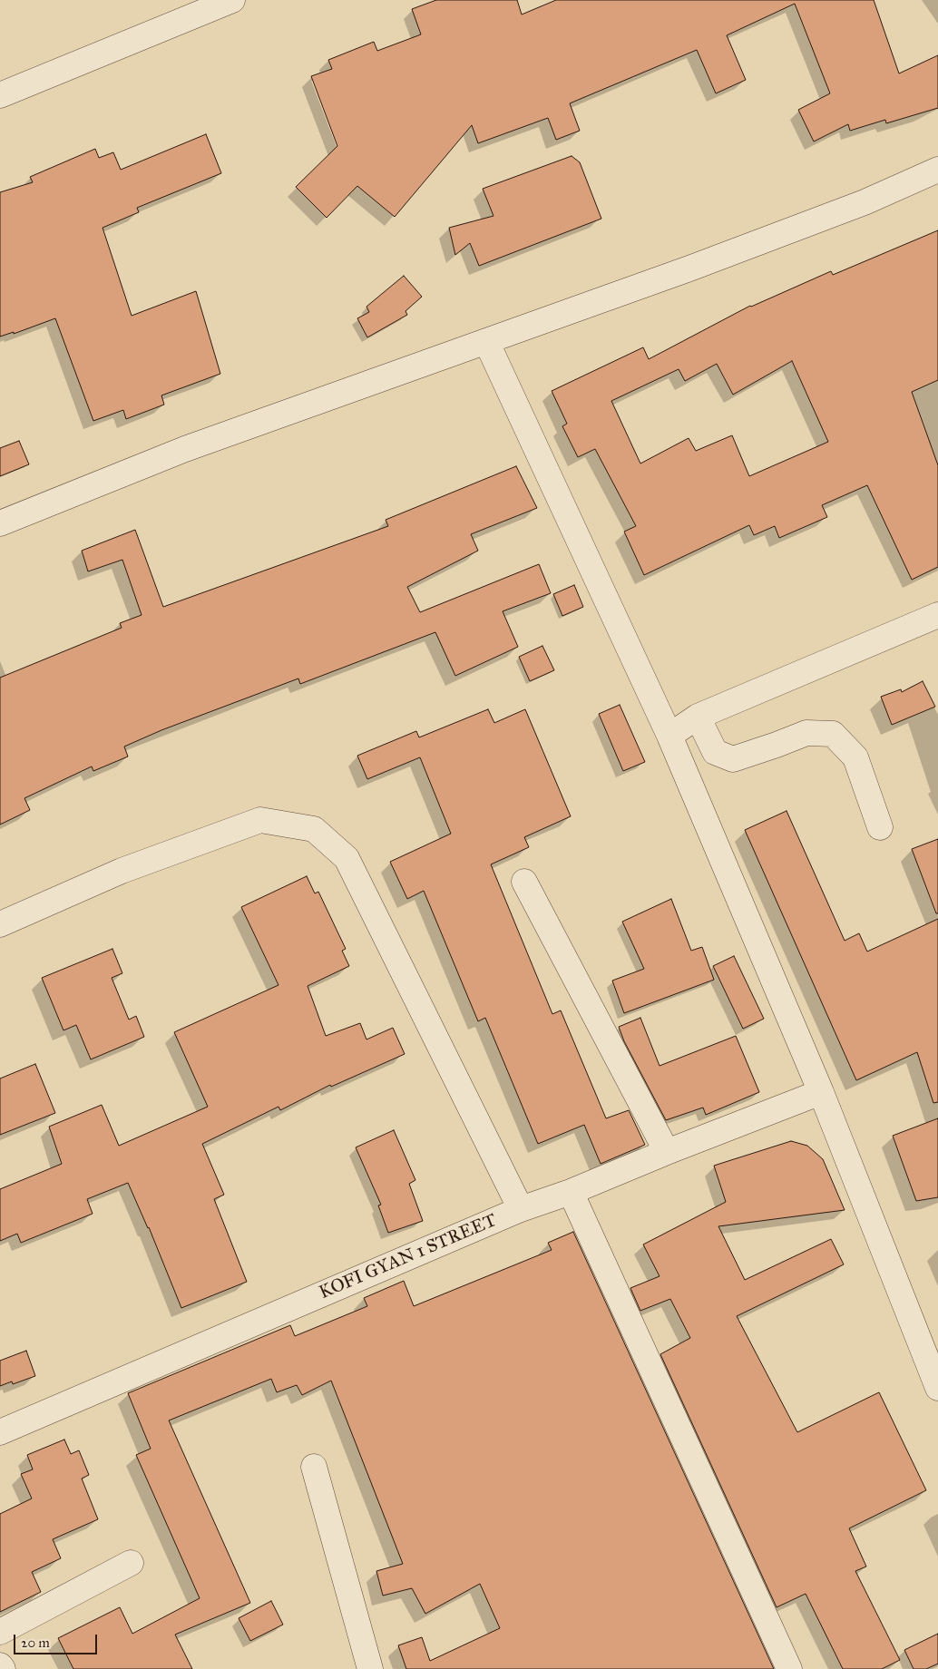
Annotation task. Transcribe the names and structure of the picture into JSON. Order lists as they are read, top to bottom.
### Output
{
  "streets": {
    "street": ["KOFI GYAN 1 STREET"]
  },
  "scale_bar": "20 m"
}
